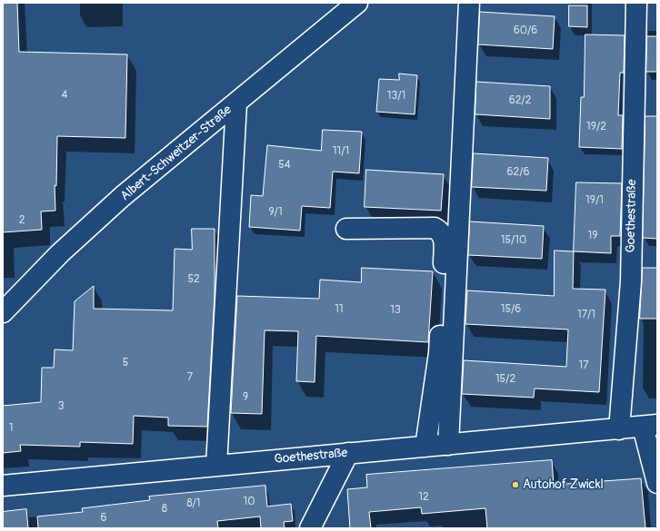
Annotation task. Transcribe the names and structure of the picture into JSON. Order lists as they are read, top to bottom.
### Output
{
  "streets": {
    "street": ["Albert-Schweitzer-Straße", "Goethestraße"]
  },
  "places": ["Autohof Zwickl"],
  "house_numbers": [
    "60/6",
    "4",
    "13/1",
    "62/2",
    "19/2",
    "11/1",
    "54",
    "62/6",
    "19/1",
    "9/1",
    "2",
    "19",
    "15/10",
    "52",
    "11",
    "15/6",
    "13",
    "17/1",
    "5",
    "17",
    "7",
    "15/2",
    "9",
    "3",
    "1",
    "12",
    "10",
    "8/1",
    "8",
    "6"
  ]
}
